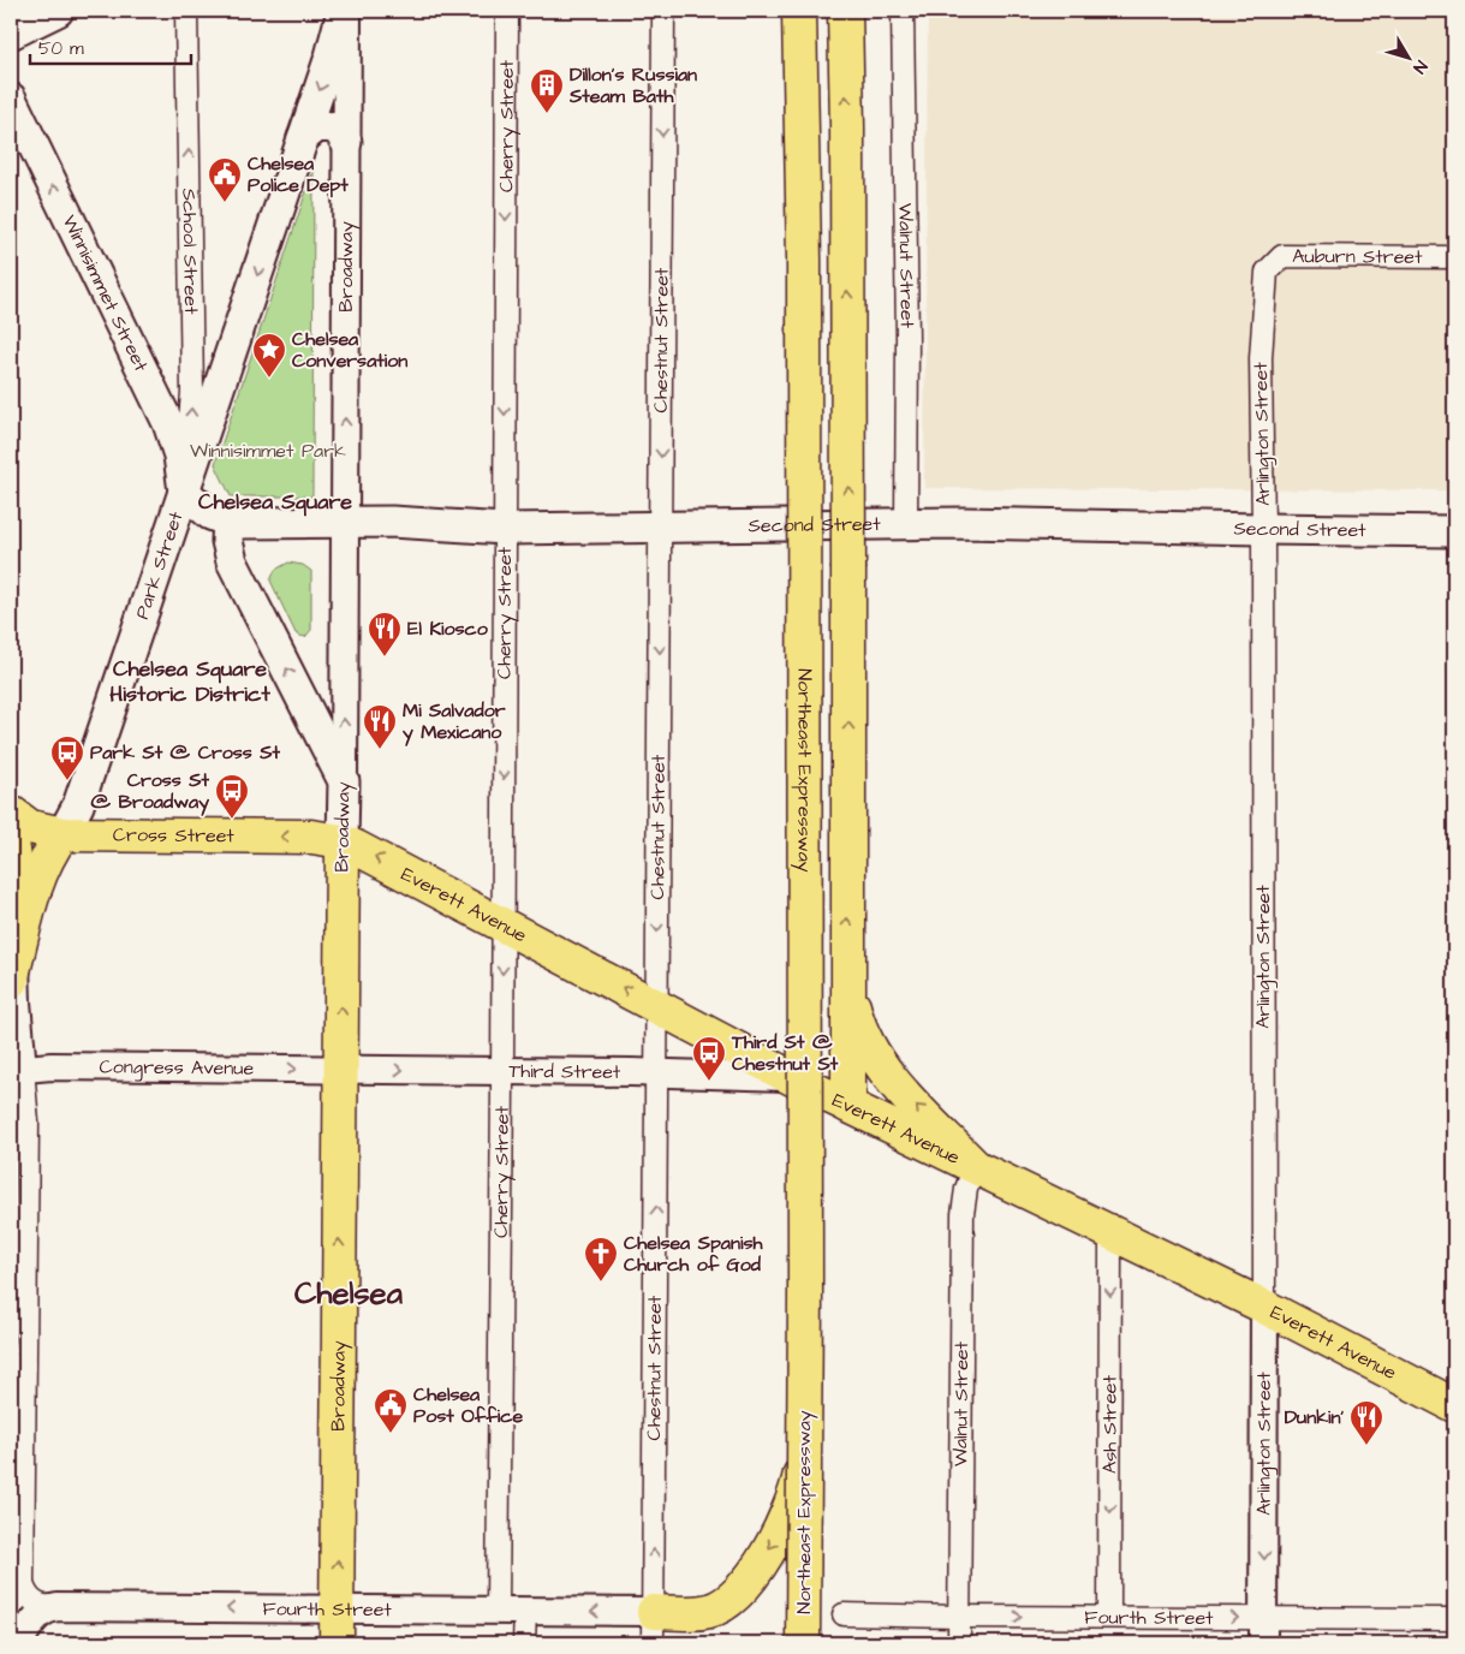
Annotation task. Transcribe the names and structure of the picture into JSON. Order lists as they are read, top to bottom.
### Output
{
  "streets": {
    "main road": [
      "Broadway",
      "Winnisimmet Street",
      "Second Street",
      "Park Street",
      "Northeast Expressway",
      "Cross Street",
      "Everett Avenue"
    ],
    "street": [
      "Cherry Street",
      "School Street",
      "Auburn Street",
      "Walnut Street",
      "Chestnut Street",
      "Arlington Street",
      "Congress Avenue",
      "Third Street",
      "Ash Street",
      "Fourth Street"
    ]
  },
  "crossings": [
    ["Cherry Street", "Second Street"],
    ["Cherry Street", "Everett Avenue"],
    ["Cherry Street", "Third Street"],
    ["Cherry Street", "Fourth Street"],
    ["School Street", "Winnisimmet Street"],
    ["School Street", "Second Street"],
    ["School Street", "Park Street"],
    ["Auburn Street", "Arlington Street"],
    ["Walnut Street", "Second Street"],
    ["Walnut Street", "Everett Avenue"],
    ["Walnut Street", "Fourth Street"],
    ["Broadway", "Second Street"],
    ["Broadway", "Cross Street"],
    ["Broadway", "Everett Avenue"],
    ["Broadway", "Congress Avenue"],
    ["Broadway", "Third Street"],
    ["Broadway", "Fourth Street"],
    ["Winnisimmet Street", "Second Street"],
    ["Winnisimmet Street", "Park Street"],
    ["Chestnut Street", "Second Street"],
    ["Chestnut Street", "Everett Avenue"],
    ["Chestnut Street", "Third Street"],
    ["Chestnut Street", "Fourth Street"],
    ["Arlington Street", "Second Street"],
    ["Arlington Street", "Everett Avenue"],
    ["Arlington Street", "Fourth Street"],
    ["Second Street", "Park Street"],
    ["Park Street", "Cross Street"],
    ["Cross Street", "Everett Avenue"],
    ["Everett Avenue", "Third Street"],
    ["Everett Avenue", "Ash Street"],
    ["Congress Avenue", "Third Street"],
    ["Ash Street", "Fourth Street"]
  ],
  "one_way": [
    "Cherry Street",
    "School Street",
    "Broadway",
    "Winnisimmet Street",
    "Park Street",
    "Cross Street",
    "Congress Avenue",
    "Third Street",
    "Ash Street"
  ],
  "districts": ["Chelsea Square", "Chelsea Square Historic District", "Chelsea"],
  "parks": ["Winnisimmet Park"],
  "places": {
    "building": ["Dillon's Russian Steam Bath"],
    "public building": ["Chelsea Police Dept", "Chelsea Post Office"],
    "place": ["Chelsea Conversation"],
    "restaurant": ["El Kiosco", "Mi Salvador y Mexicano", "Dunkin'"],
    "bus stop": ["Park St @ Cross St", "Cross St @ Broadway", "Third St @ Chestnut St"],
    "church": ["Chelsea Spanish Church of God"]
  },
  "scale_bar": "50 m",
  "north": "bottom right"
}
